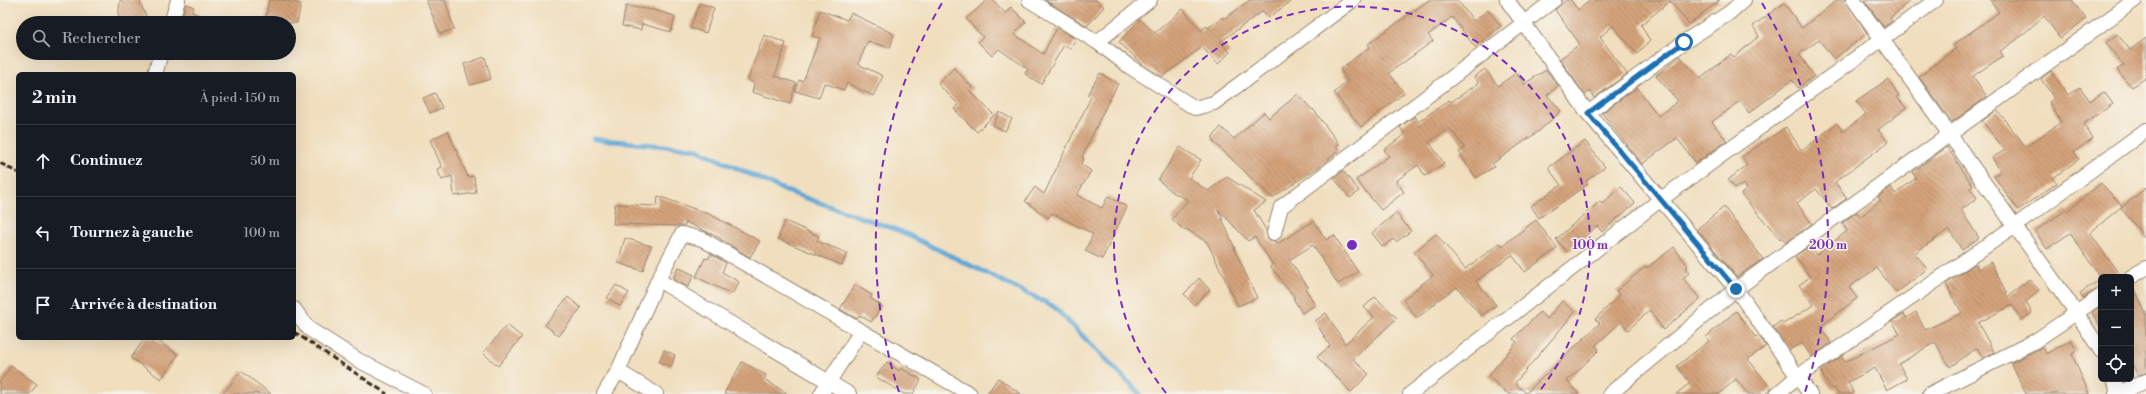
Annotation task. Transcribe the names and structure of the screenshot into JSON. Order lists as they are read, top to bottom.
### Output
{
  "page": {
    "search": "Rechercher",
    "heading": ["2 min", "À pied · 150 m"],
    "list": [
      ["Continuez", "50 m"],
      ["Tournez à gauche", "100 m"],
      "Arrivée à destination"
    ],
    "map_buttons": ["+", "−"]
  },
  "rings": ["100 m", "200 m"]
}
